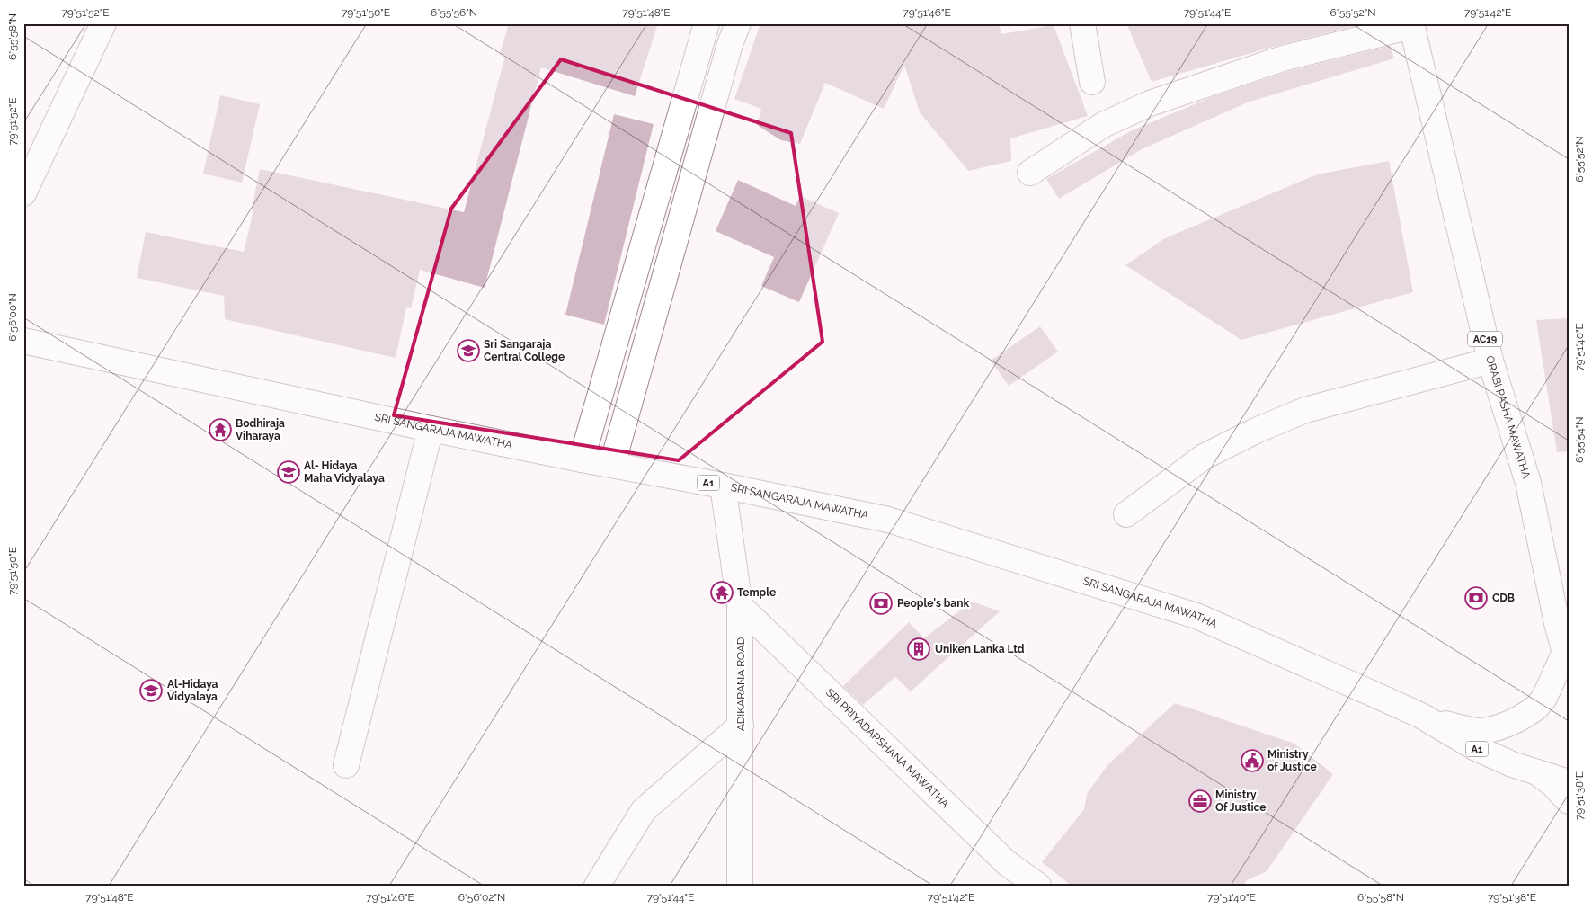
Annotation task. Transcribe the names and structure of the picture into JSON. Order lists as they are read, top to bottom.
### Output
{
  "streets": {
    "main road": [
      "AC19",
      "ORABI PASHA MAWATHA",
      "SRI SANGARAJA MAWATHA",
      "A1",
      "ADIKARANA ROAD",
      "SRI PRIYADARSHANA MAWATHA"
    ]
  },
  "crossings": [
    ["ORABI PASHA MAWATHA", "SRI SANGARAJA MAWATHA"],
    ["SRI SANGARAJA MAWATHA", "ADIKARANA ROAD"],
    ["ADIKARANA ROAD", "SRI PRIYADARSHANA MAWATHA"]
  ],
  "places": {
    "school or university": ["Sri Sangaraja Central College", "Al- Hidaya Maha Vidyalaya", "Al-Hidaya Vidyalaya"],
    "temple": ["Bodhiraja Viharaya", "Temple"],
    "bank": ["CDB", "People's bank"],
    "building": ["Uniken Lanka Ltd"],
    "public building": ["Ministry of Justice"],
    "office": ["Ministry Of Justice"]
  },
  "coordinates": [
    "79°51'52\"E",
    "79°51'50\"E",
    "6°55'56\"N",
    "79°51'48\"E",
    "79°51'46\"E",
    "79°51'44\"E",
    "6°55'52\"N",
    "79°51'42\"E",
    "6°55'58\"N",
    "6°56'00\"N",
    "79°51'40\"E",
    "6°55'54\"N",
    "79°51'38\"E",
    "6°56'02\"N"
  ]
}
